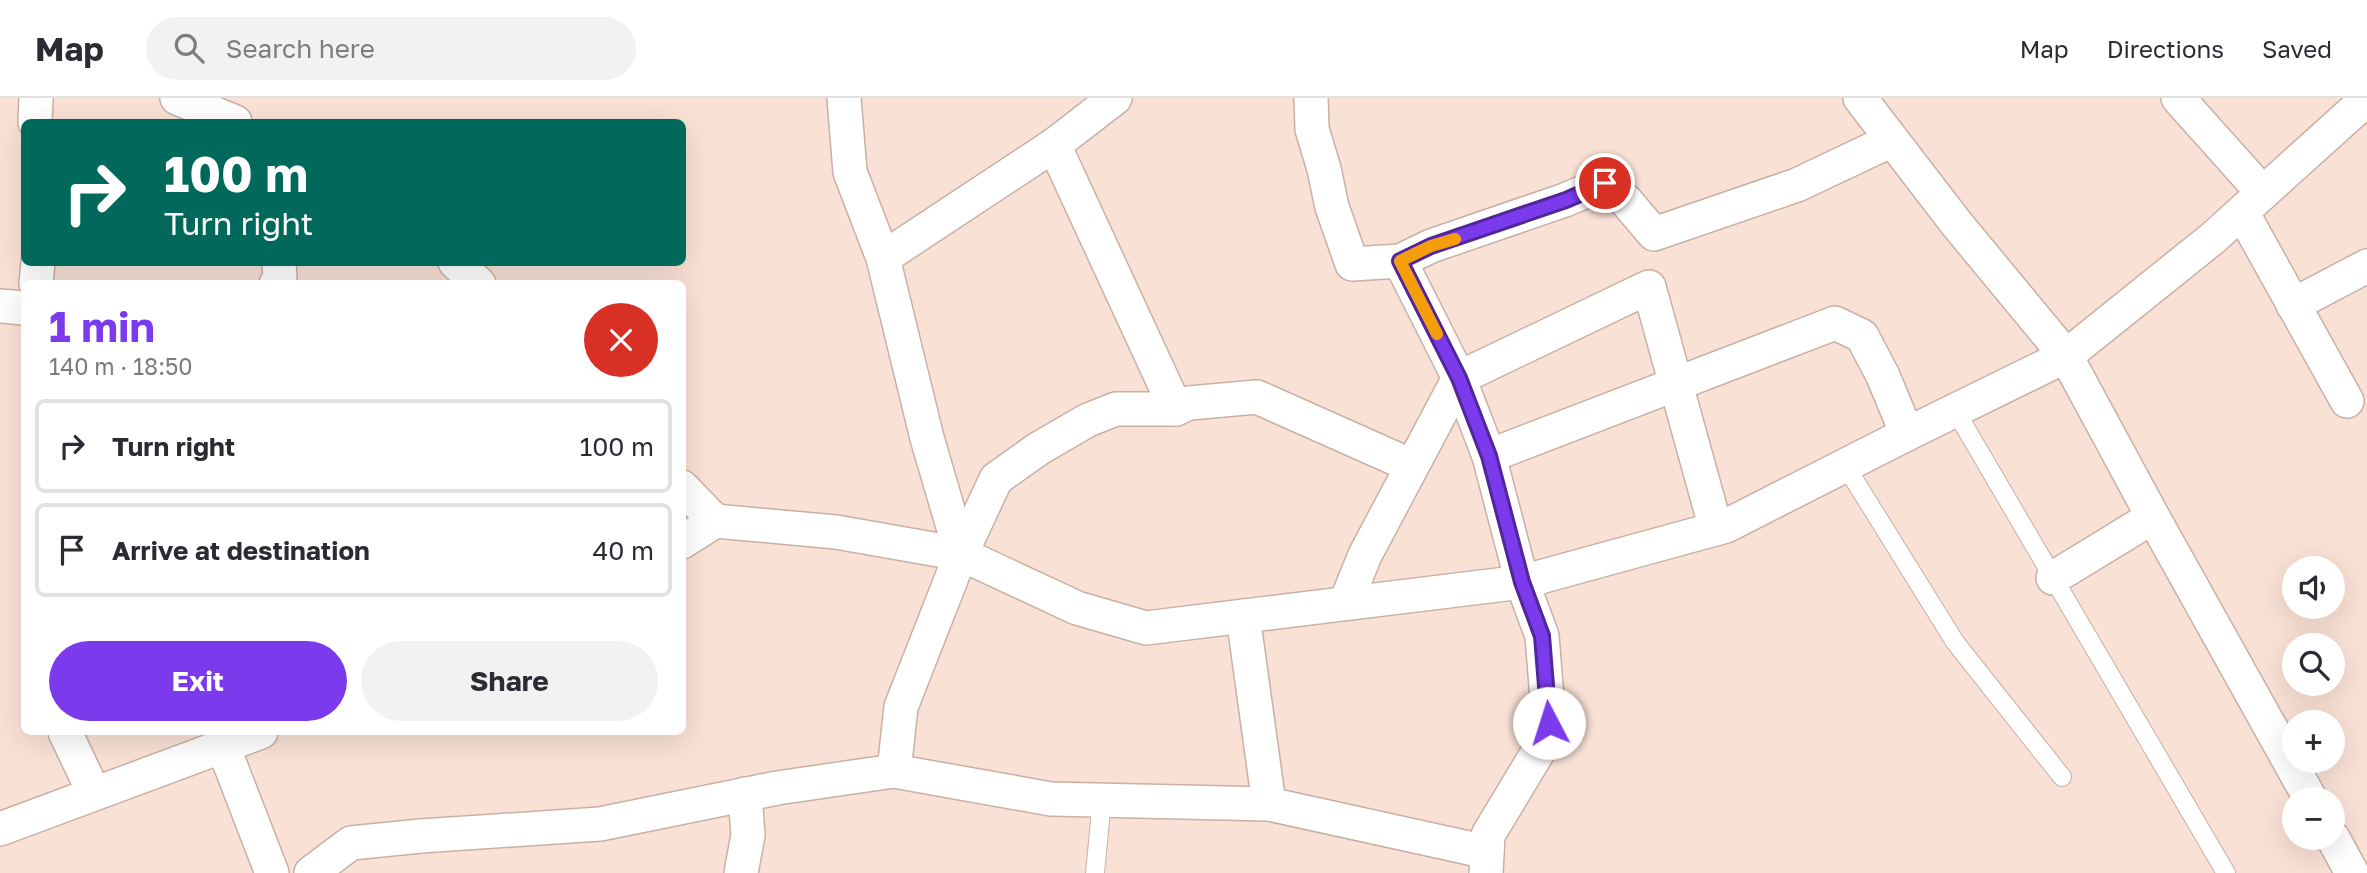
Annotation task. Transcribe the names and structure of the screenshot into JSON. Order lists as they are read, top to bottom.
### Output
{
  "page": {
    "header": "Map",
    "search": "Search here",
    "nav": ["Map", "Directions", "Saved"],
    "turn": ["100 m", "Turn right"],
    "heading": ["1 min", "140 m · 18:50"],
    "list": [
      {
        "name": "Turn right",
        "value": "100 m"
      },
      {
        "name": "Arrive at destination",
        "value": "40 m"
      }
    ],
    "map_buttons": ["+", "−"],
    "buttons": ["Exit", "Share"]
  }
}
